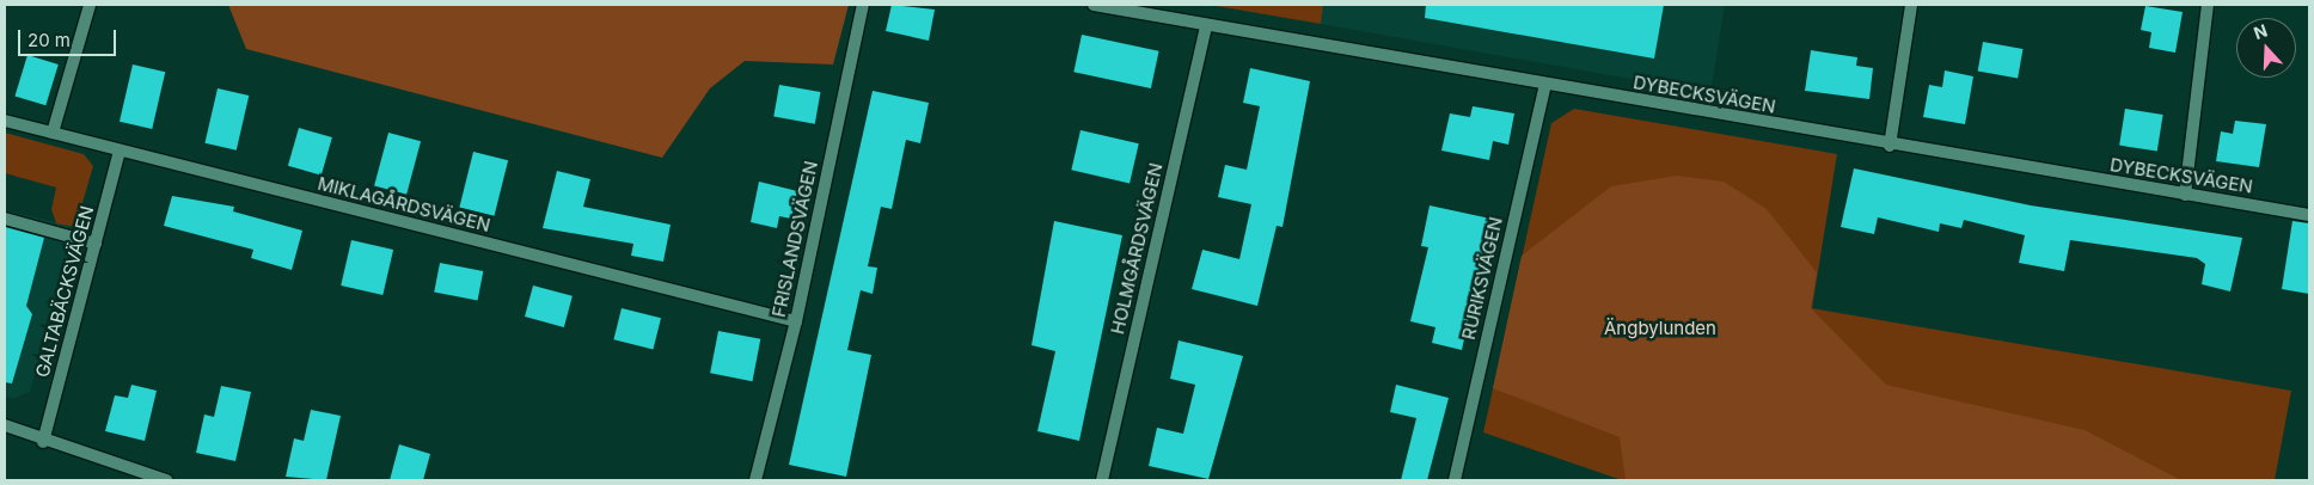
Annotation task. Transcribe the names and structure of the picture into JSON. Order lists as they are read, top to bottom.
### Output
{
  "streets": {
    "street": [
      "DYBECKSVÄGEN",
      "MIKLAGÅRDSVÄGEN",
      "FRISLANDSVÄGEN",
      "HOLMGÅRDSVÄGEN",
      "RURIKSVÄGEN",
      "GALTABÄCKSVÄGEN"
    ]
  },
  "crossings": [
    ["DYBECKSVÄGEN", "HOLMGÅRDSVÄGEN"],
    ["DYBECKSVÄGEN", "RURIKSVÄGEN"],
    ["MIKLAGÅRDSVÄGEN", "FRISLANDSVÄGEN"],
    ["MIKLAGÅRDSVÄGEN", "GALTABÄCKSVÄGEN"]
  ],
  "parks": ["Ängbylunden"],
  "scale_bar": "20 m",
  "north": "top"
}
